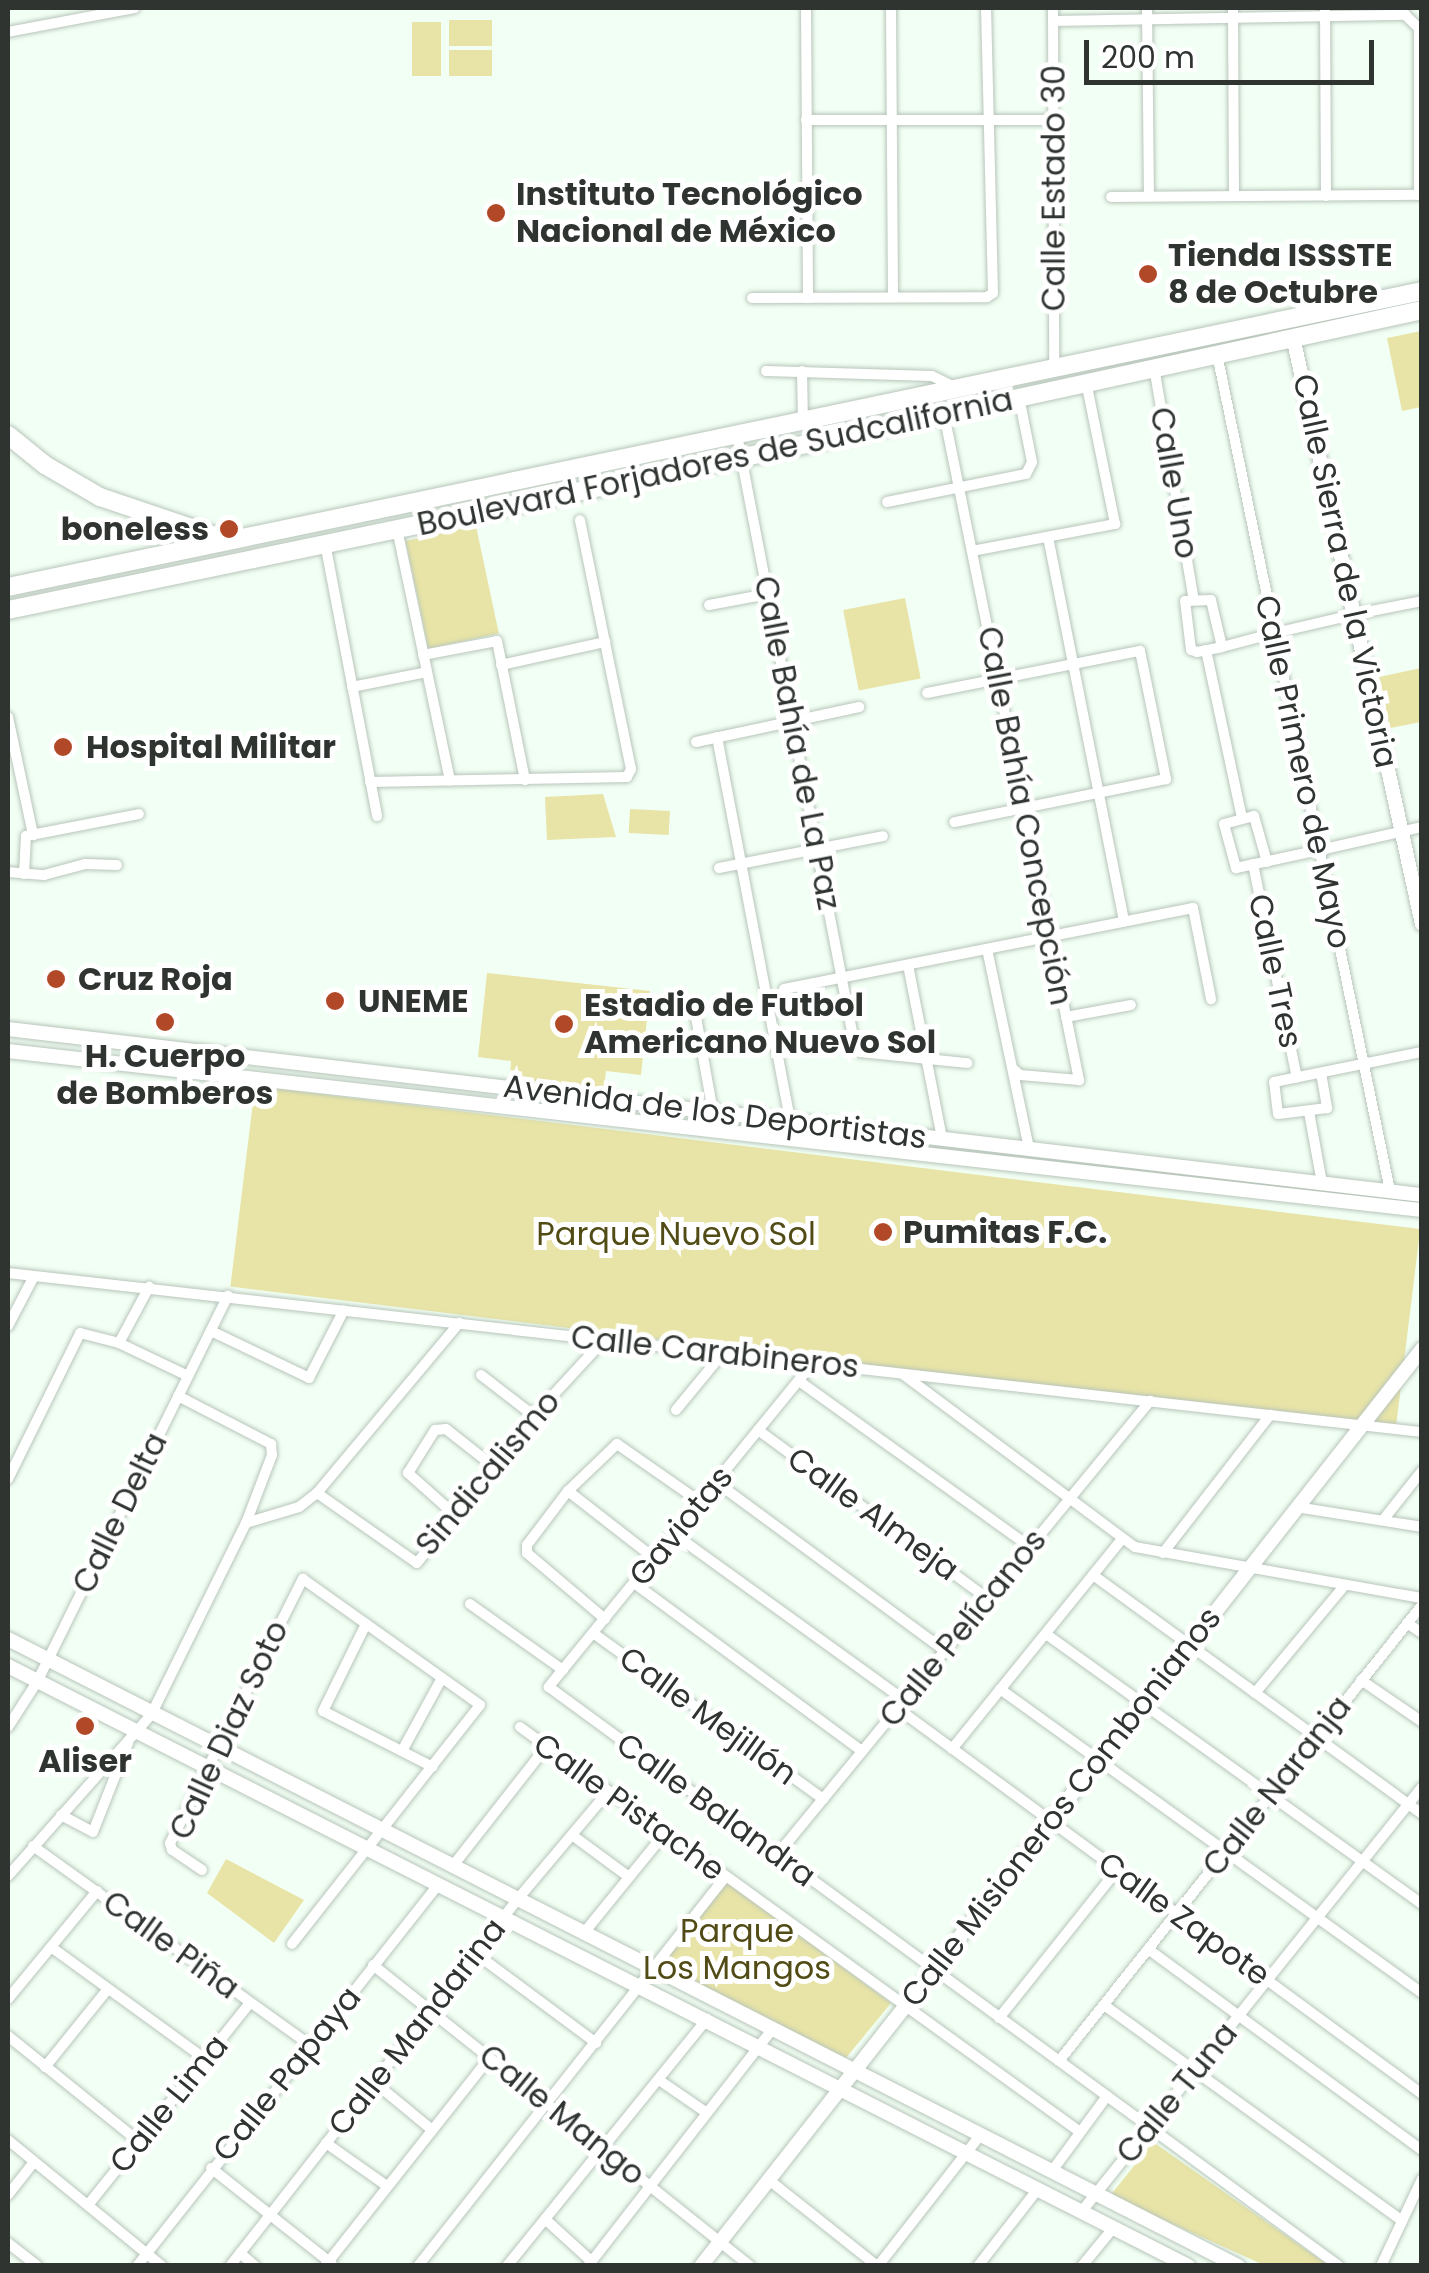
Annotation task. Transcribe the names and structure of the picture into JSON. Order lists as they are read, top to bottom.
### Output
{
  "streets": {
    "main road": ["Boulevard Forjadores de Sudcalifornia"],
    "street": [
      "Calle Estado 30",
      "Calle Uno",
      "Calle Sierra de la Victoria",
      "Calle Bahía de La Paz",
      "Calle Primero de Mayo",
      "Calle Bahía Concepción",
      "Calle Tres",
      "Avenida de los Deportistas",
      "Calle Carabineros",
      "Sindicalismo",
      "Calle Delta",
      "Calle Almeja",
      "Gaviotas",
      "Calle Pelícanos",
      "Calle Mejillón",
      "Calle Diaz Soto",
      "Calle Naranja",
      "Calle Pistache",
      "Calle Misioneros Combonianos",
      "Calle Balandra",
      "Calle Zapote",
      "Calle Piña",
      "Calle Mandarina",
      "Calle Papaya",
      "Calle Tuna",
      "Calle Lima",
      "Calle Mango"
    ]
  },
  "crossings": [
    ["Calle Estado 30", "Boulevard Forjadores de Sudcalifornia"],
    ["Boulevard Forjadores de Sudcalifornia", "Calle Uno"],
    ["Boulevard Forjadores de Sudcalifornia", "Calle Sierra de la Victoria"],
    ["Boulevard Forjadores de Sudcalifornia", "Calle Bahía de La Paz"],
    ["Boulevard Forjadores de Sudcalifornia", "Calle Primero de Mayo"],
    ["Boulevard Forjadores de Sudcalifornia", "Calle Bahía Concepción"],
    ["Calle Primero de Mayo", "Avenida de los Deportistas"],
    ["Calle Carabineros", "Sindicalismo"],
    ["Calle Carabineros", "Calle Delta"],
    ["Calle Carabineros", "Gaviotas"],
    ["Calle Carabineros", "Calle Pelícanos"],
    ["Calle Carabineros", "Calle Misioneros Combonianos"],
    ["Calle Almeja", "Gaviotas"],
    ["Calle Almeja", "Calle Pelícanos"],
    ["Gaviotas", "Calle Mejillón"],
    ["Gaviotas", "Calle Balandra"],
    ["Gaviotas", "Calle Zapote"],
    ["Calle Pelícanos", "Calle Mejillón"],
    ["Calle Pelícanos", "Calle Balandra"],
    ["Calle Pelícanos", "Calle Zapote"],
    ["Calle Naranja", "Calle Balandra"],
    ["Calle Naranja", "Calle Zapote"],
    ["Calle Pistache", "Calle Misioneros Combonianos"],
    ["Calle Pistache", "Calle Mandarina"],
    ["Calle Misioneros Combonianos", "Calle Balandra"],
    ["Calle Misioneros Combonianos", "Calle Zapote"],
    ["Calle Misioneros Combonianos", "Calle Mango"],
    ["Calle Balandra", "Calle Tuna"],
    ["Calle Zapote", "Calle Tuna"],
    ["Calle Piña", "Calle Papaya"],
    ["Calle Piña", "Calle Lima"],
    ["Calle Mandarina", "Calle Mango"],
    ["Calle Papaya", "Calle Mango"]
  ],
  "parks": ["Parque Nuevo Sol", "Parque Los Mangos"],
  "places": [
    "Instituto Tecnológico Nacional de México",
    "Tienda ISSSTE 8 de Octubre",
    "boneless",
    "Hospital Militar",
    "Cruz Roja",
    "UNEME",
    "H. Cuerpo de Bomberos",
    "Estadio de Futbol Americano Nuevo Sol",
    "Pumitas F.C.",
    "Aliser"
  ],
  "scale_bar": "200 m"
}
